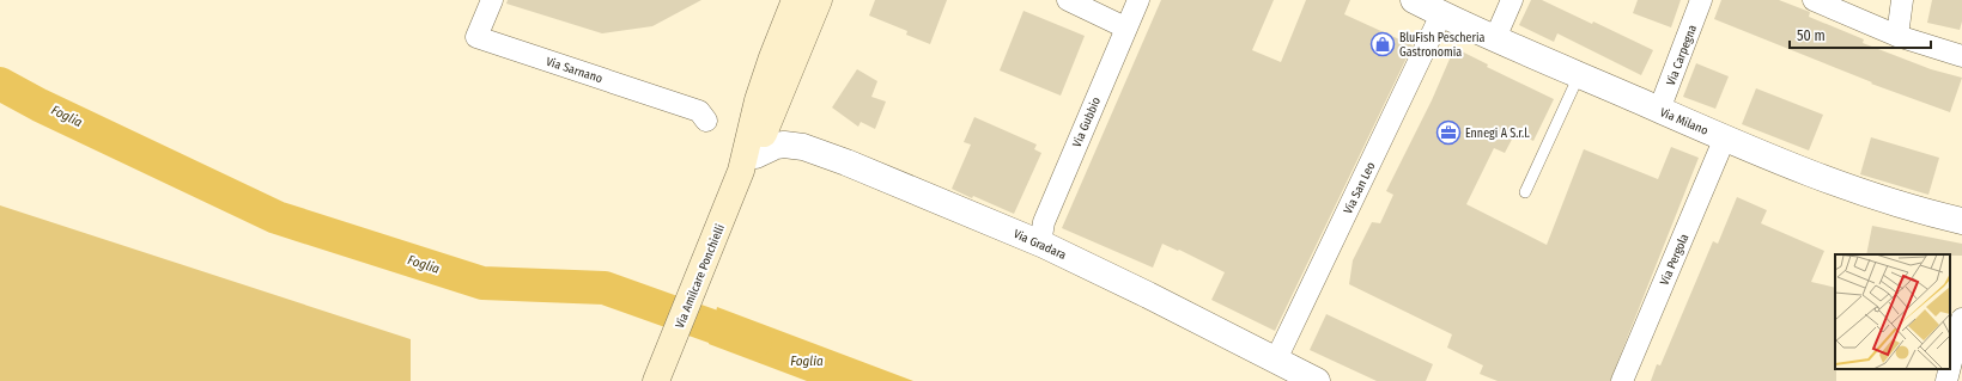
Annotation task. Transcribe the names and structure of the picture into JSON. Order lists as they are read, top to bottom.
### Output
{
  "streets": {
    "main road": ["Via Amilcare Ponchielli"],
    "street": [
      "Via Carpegna",
      "Via Sarnano",
      "Via Milano",
      "Via Gubbio",
      "Via San Leo",
      "Via Gradara",
      "Via Pergola"
    ]
  },
  "crossings": [
    ["Via Carpegna", "Via Milano"],
    ["Via Milano", "Via San Leo"],
    ["Via Milano", "Via Pergola"],
    ["Via Gubbio", "Via Gradara"],
    ["Via San Leo", "Via Gradara"],
    ["Via Gradara", "Via Amilcare Ponchielli"]
  ],
  "water": ["Foglia"],
  "places": {
    "shop": ["BluFish Pescheria Gastronomia"],
    "office": ["Ennegi A S.r.l."]
  },
  "scale_bar": "50 m"
}
